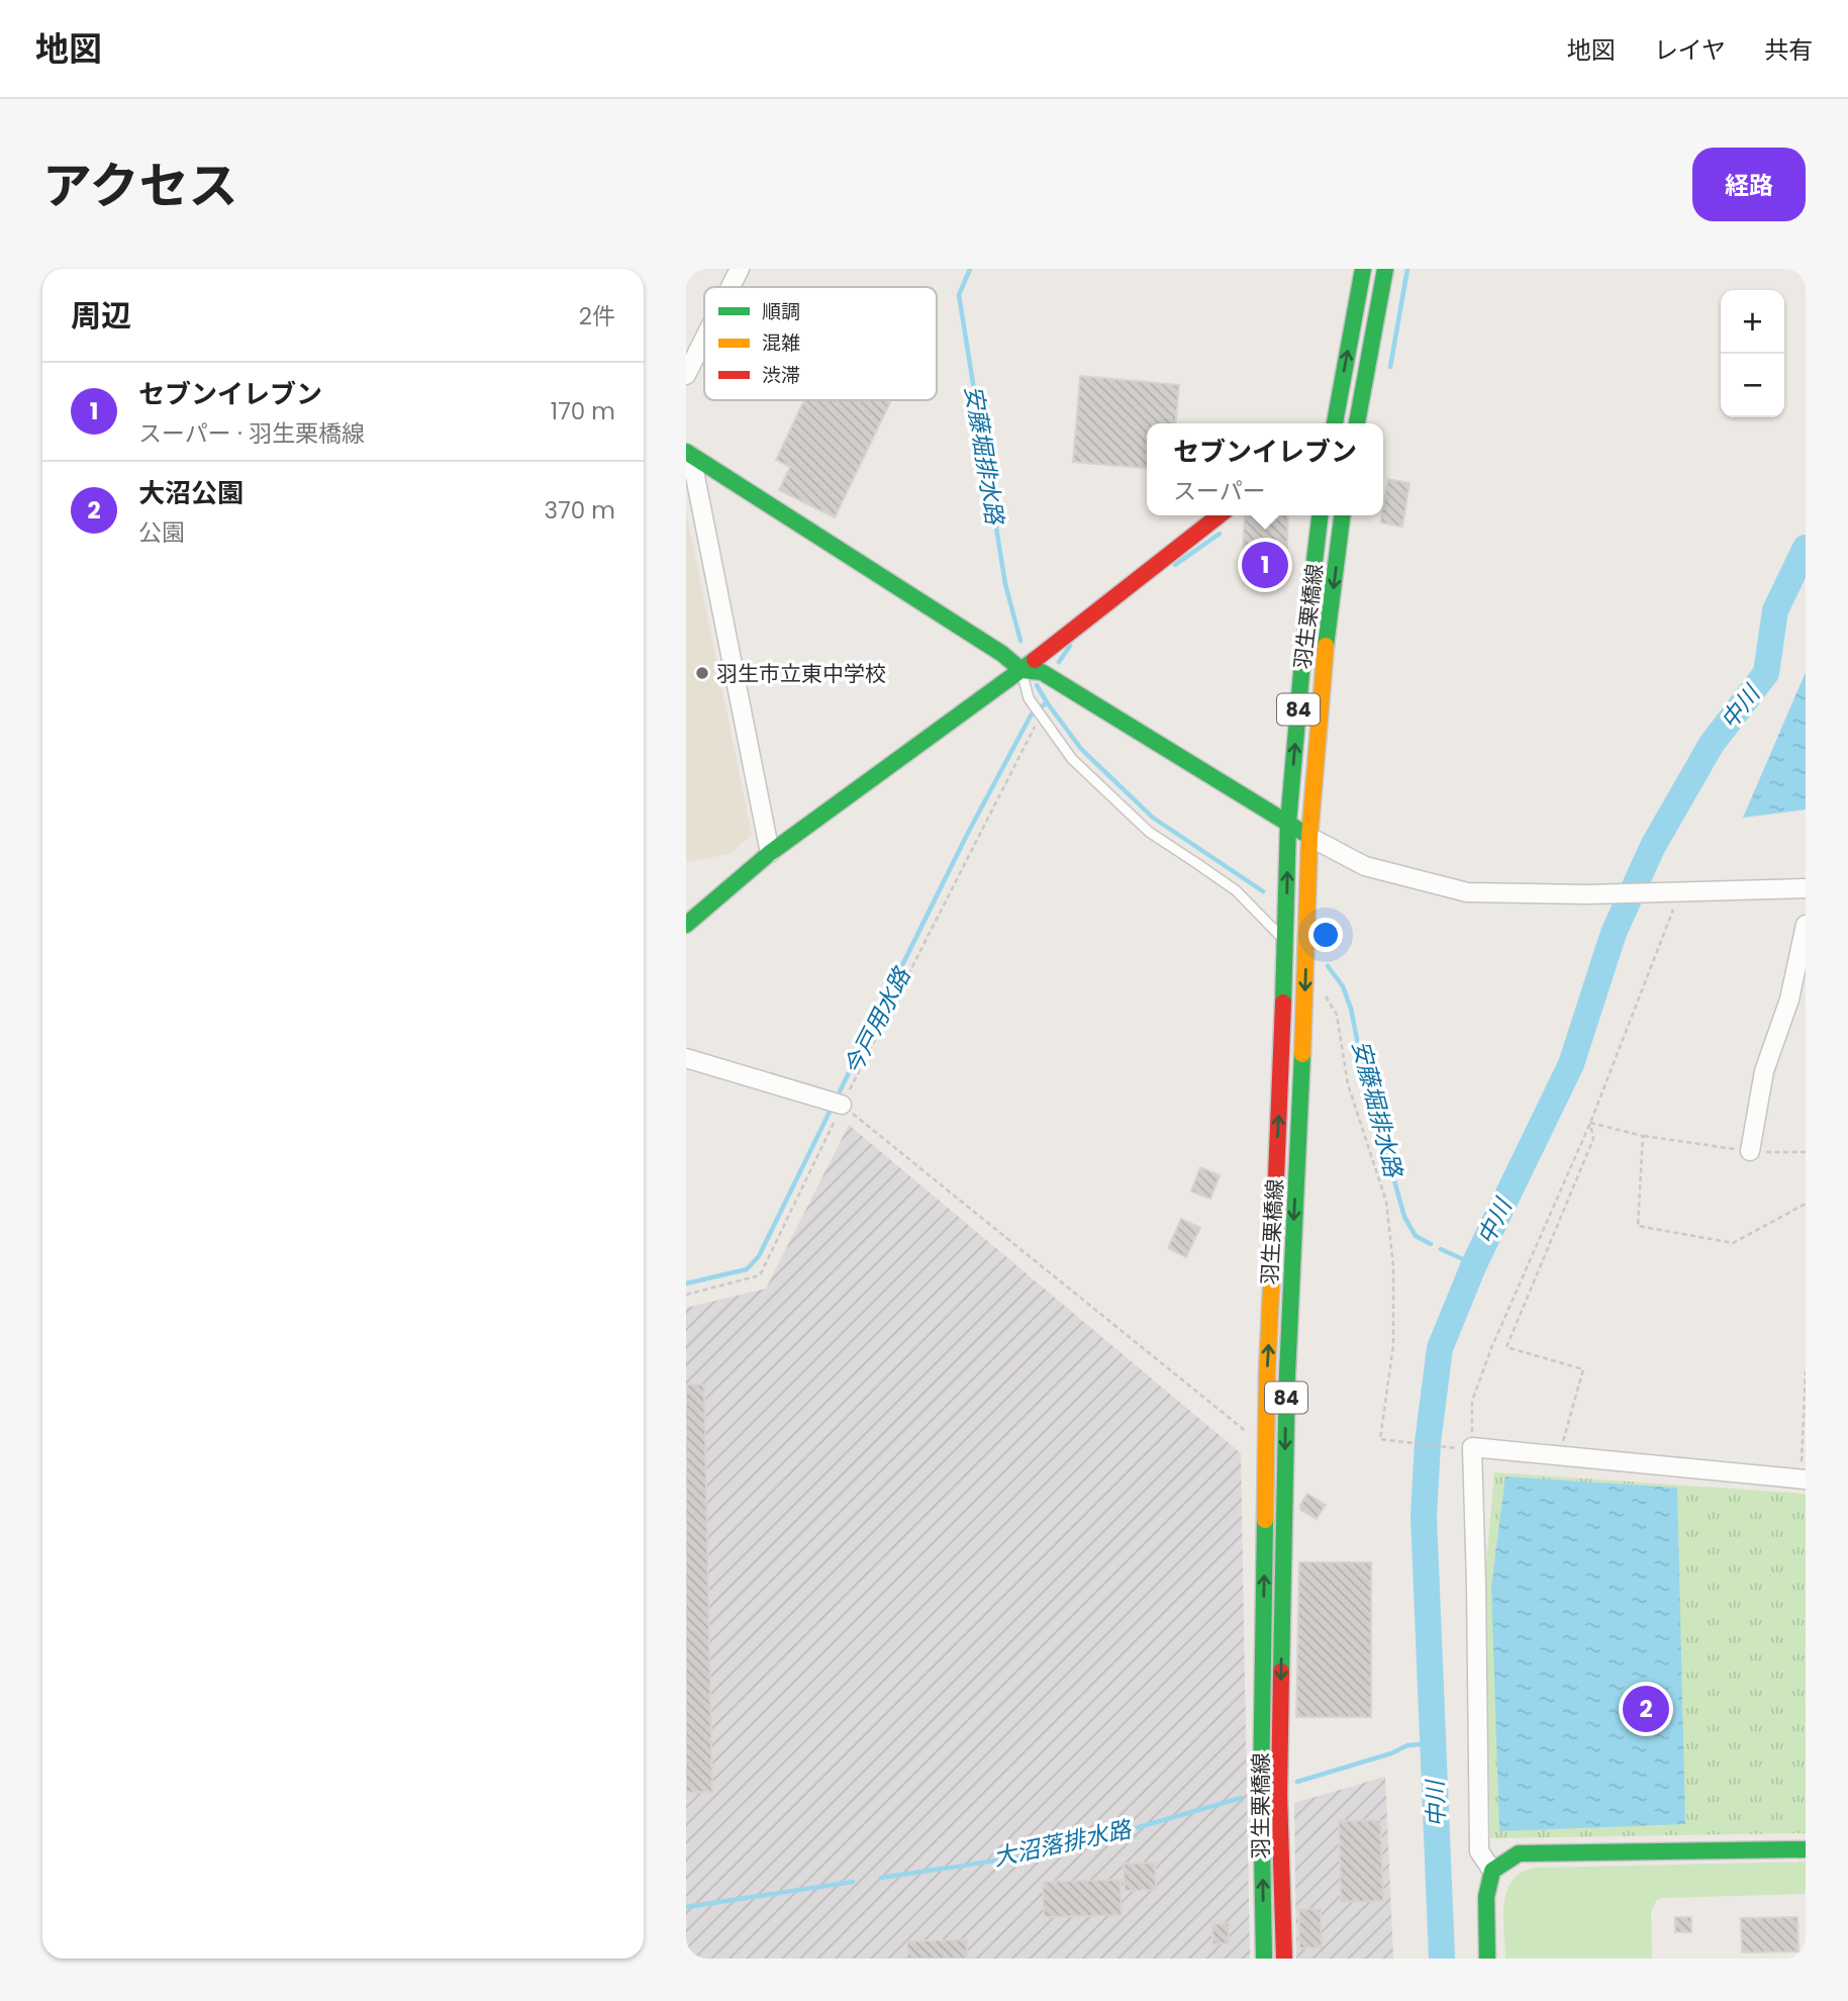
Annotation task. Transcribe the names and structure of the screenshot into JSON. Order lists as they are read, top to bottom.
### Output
{
  "streets": {
    "main road": ["羽生栗橋線", "84"]
  },
  "water": [
    "安藤堀排水路",
    "中川",
    "今戸用水路",
    "大沼落排水路"
  ],
  "places": ["羽生市立東中学校"],
  "legend": ["順調", "混雑", "渋滞"],
  "page": {
    "header": "地図",
    "nav": ["地図", "レイヤ", "共有"],
    "title": "アクセス",
    "buttons": "経路",
    "heading": ["周辺", "2件"],
    "map_buttons": ["+", "−"],
    "list": [
      {
        "mark": "1",
        "name": "セブンイレブン",
        "note": "スーパー · 羽生栗橋線",
        "value": "170 m"
      },
      {
        "mark": "2",
        "name": "大沼公園",
        "note": "公園",
        "value": "370 m"
      }
    ],
    "popup": ["セブンイレブン", "スーパー"],
    "pins": ["1", "2"]
  }
}
